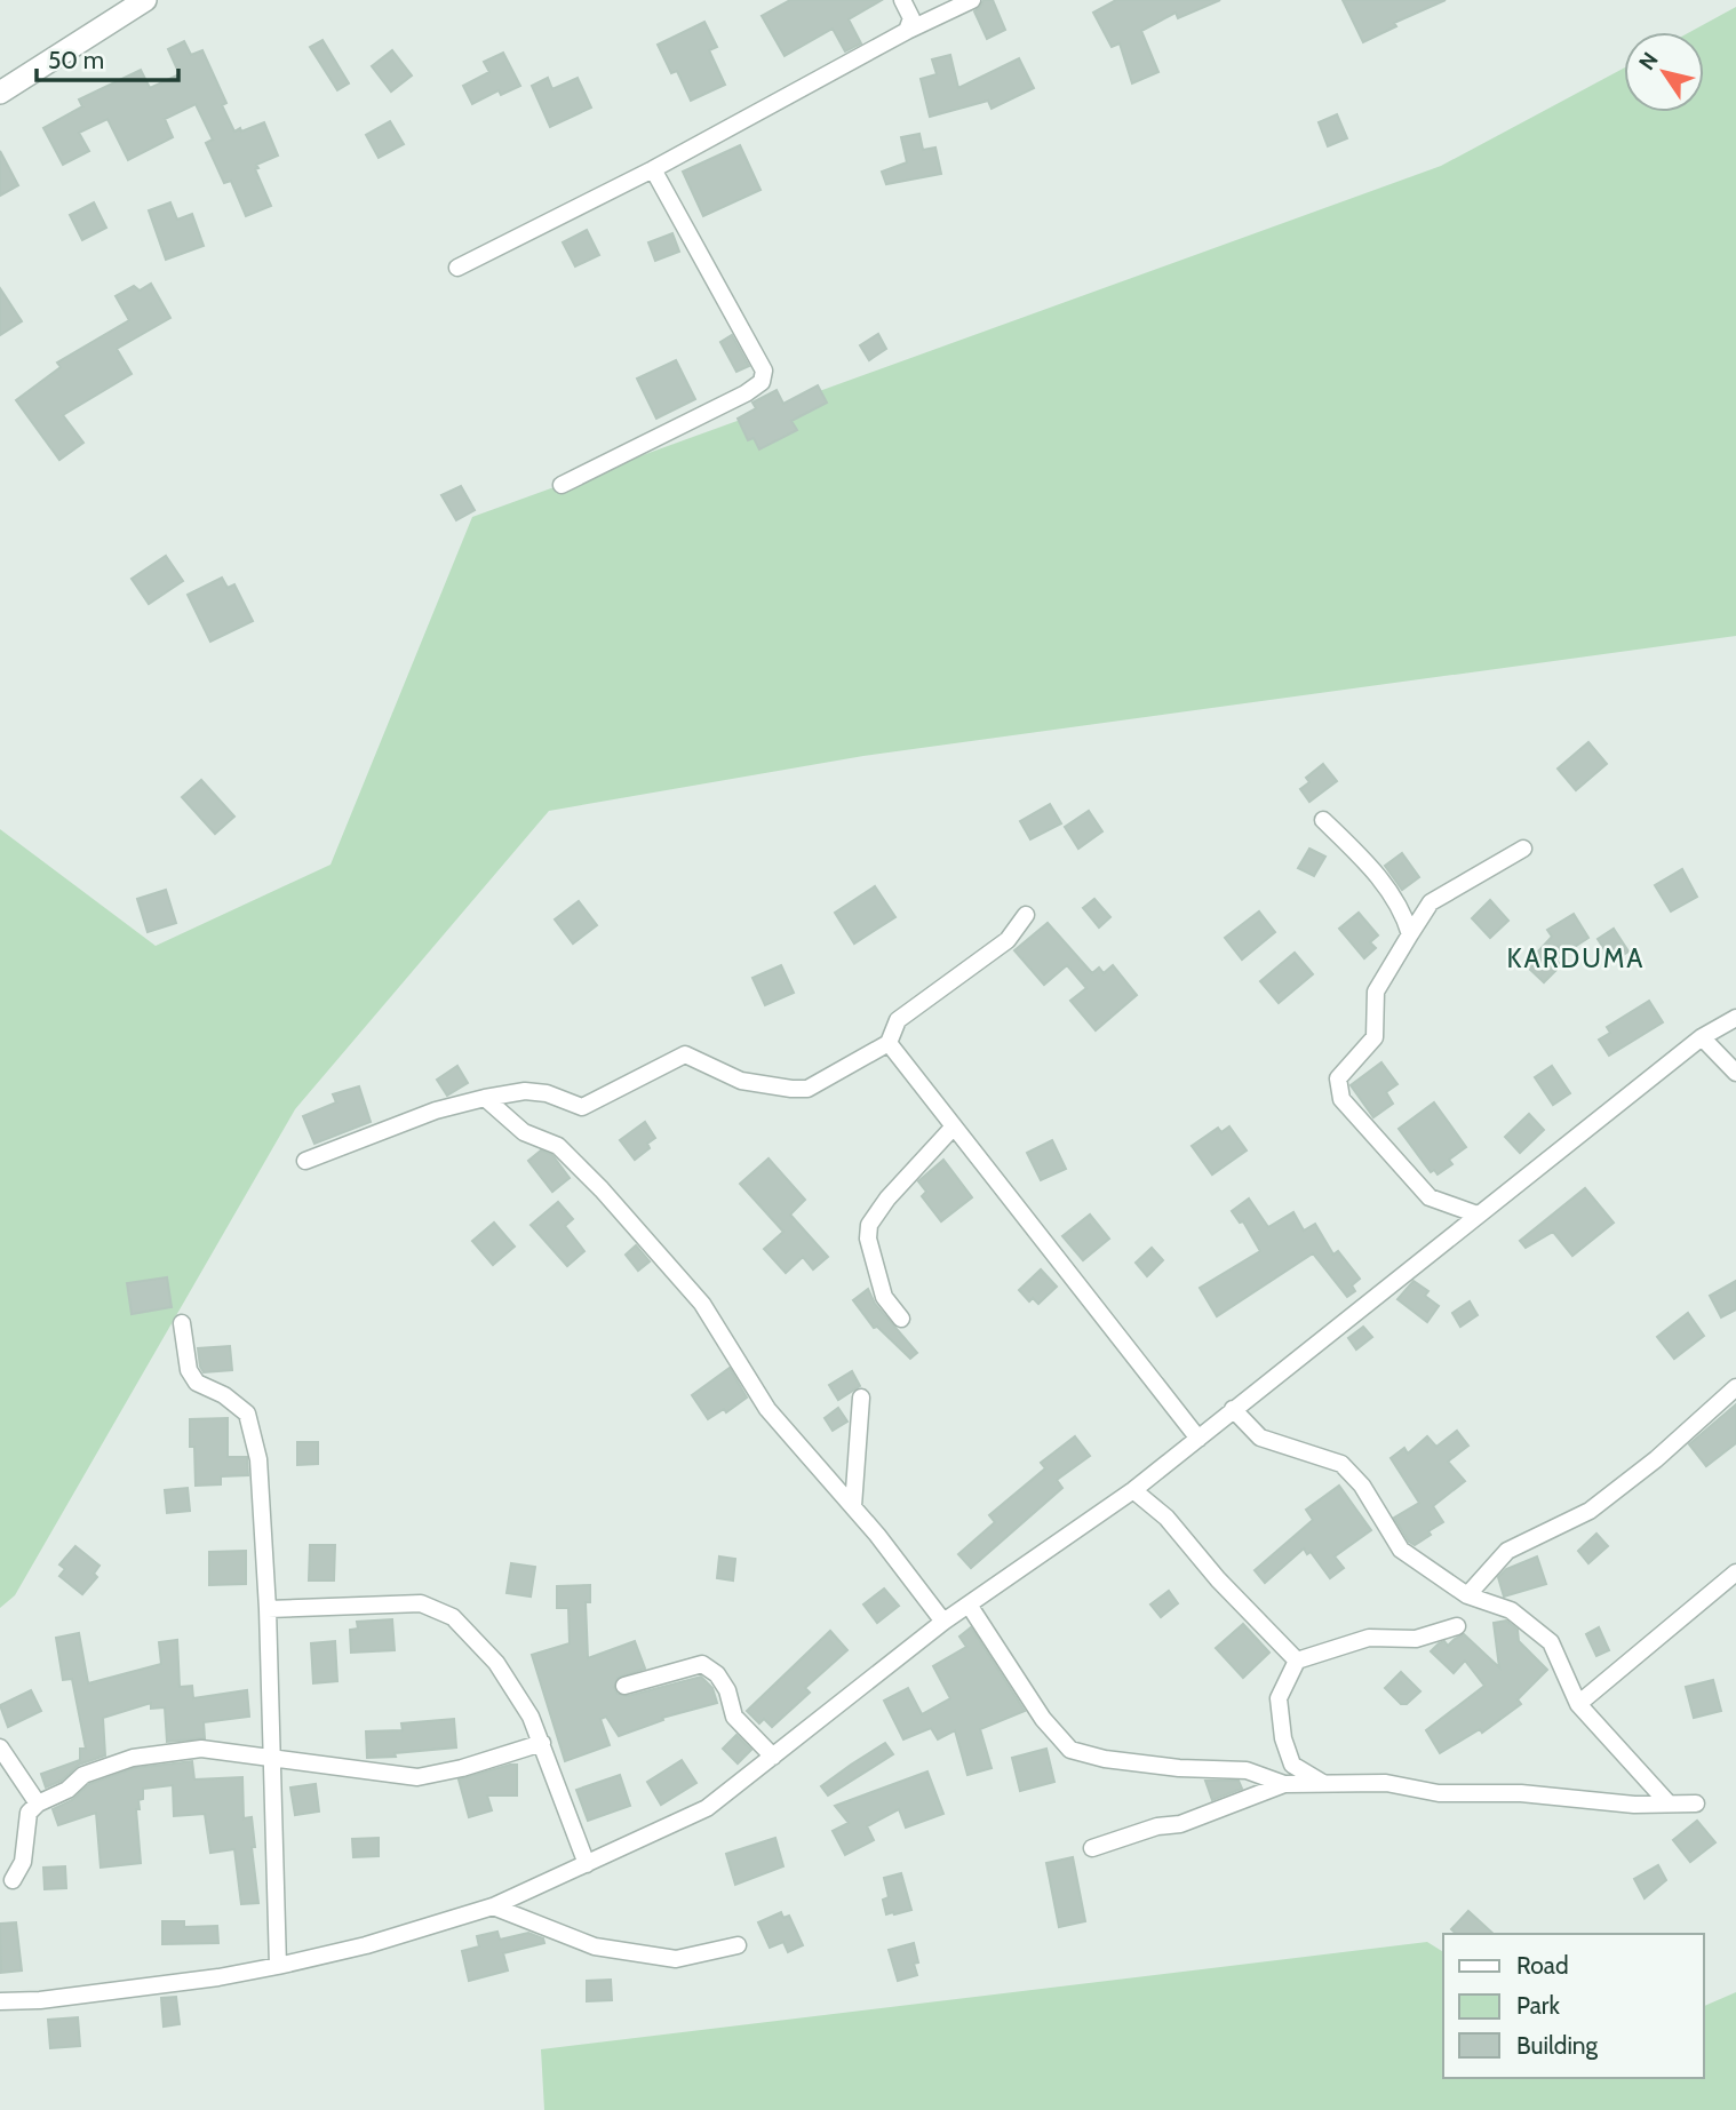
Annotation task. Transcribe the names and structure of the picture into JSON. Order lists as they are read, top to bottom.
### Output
{
  "districts": ["KARDUMA"],
  "legend": ["Road", "Park", "Building"],
  "scale_bar": "50 m",
  "north": "top left"
}
